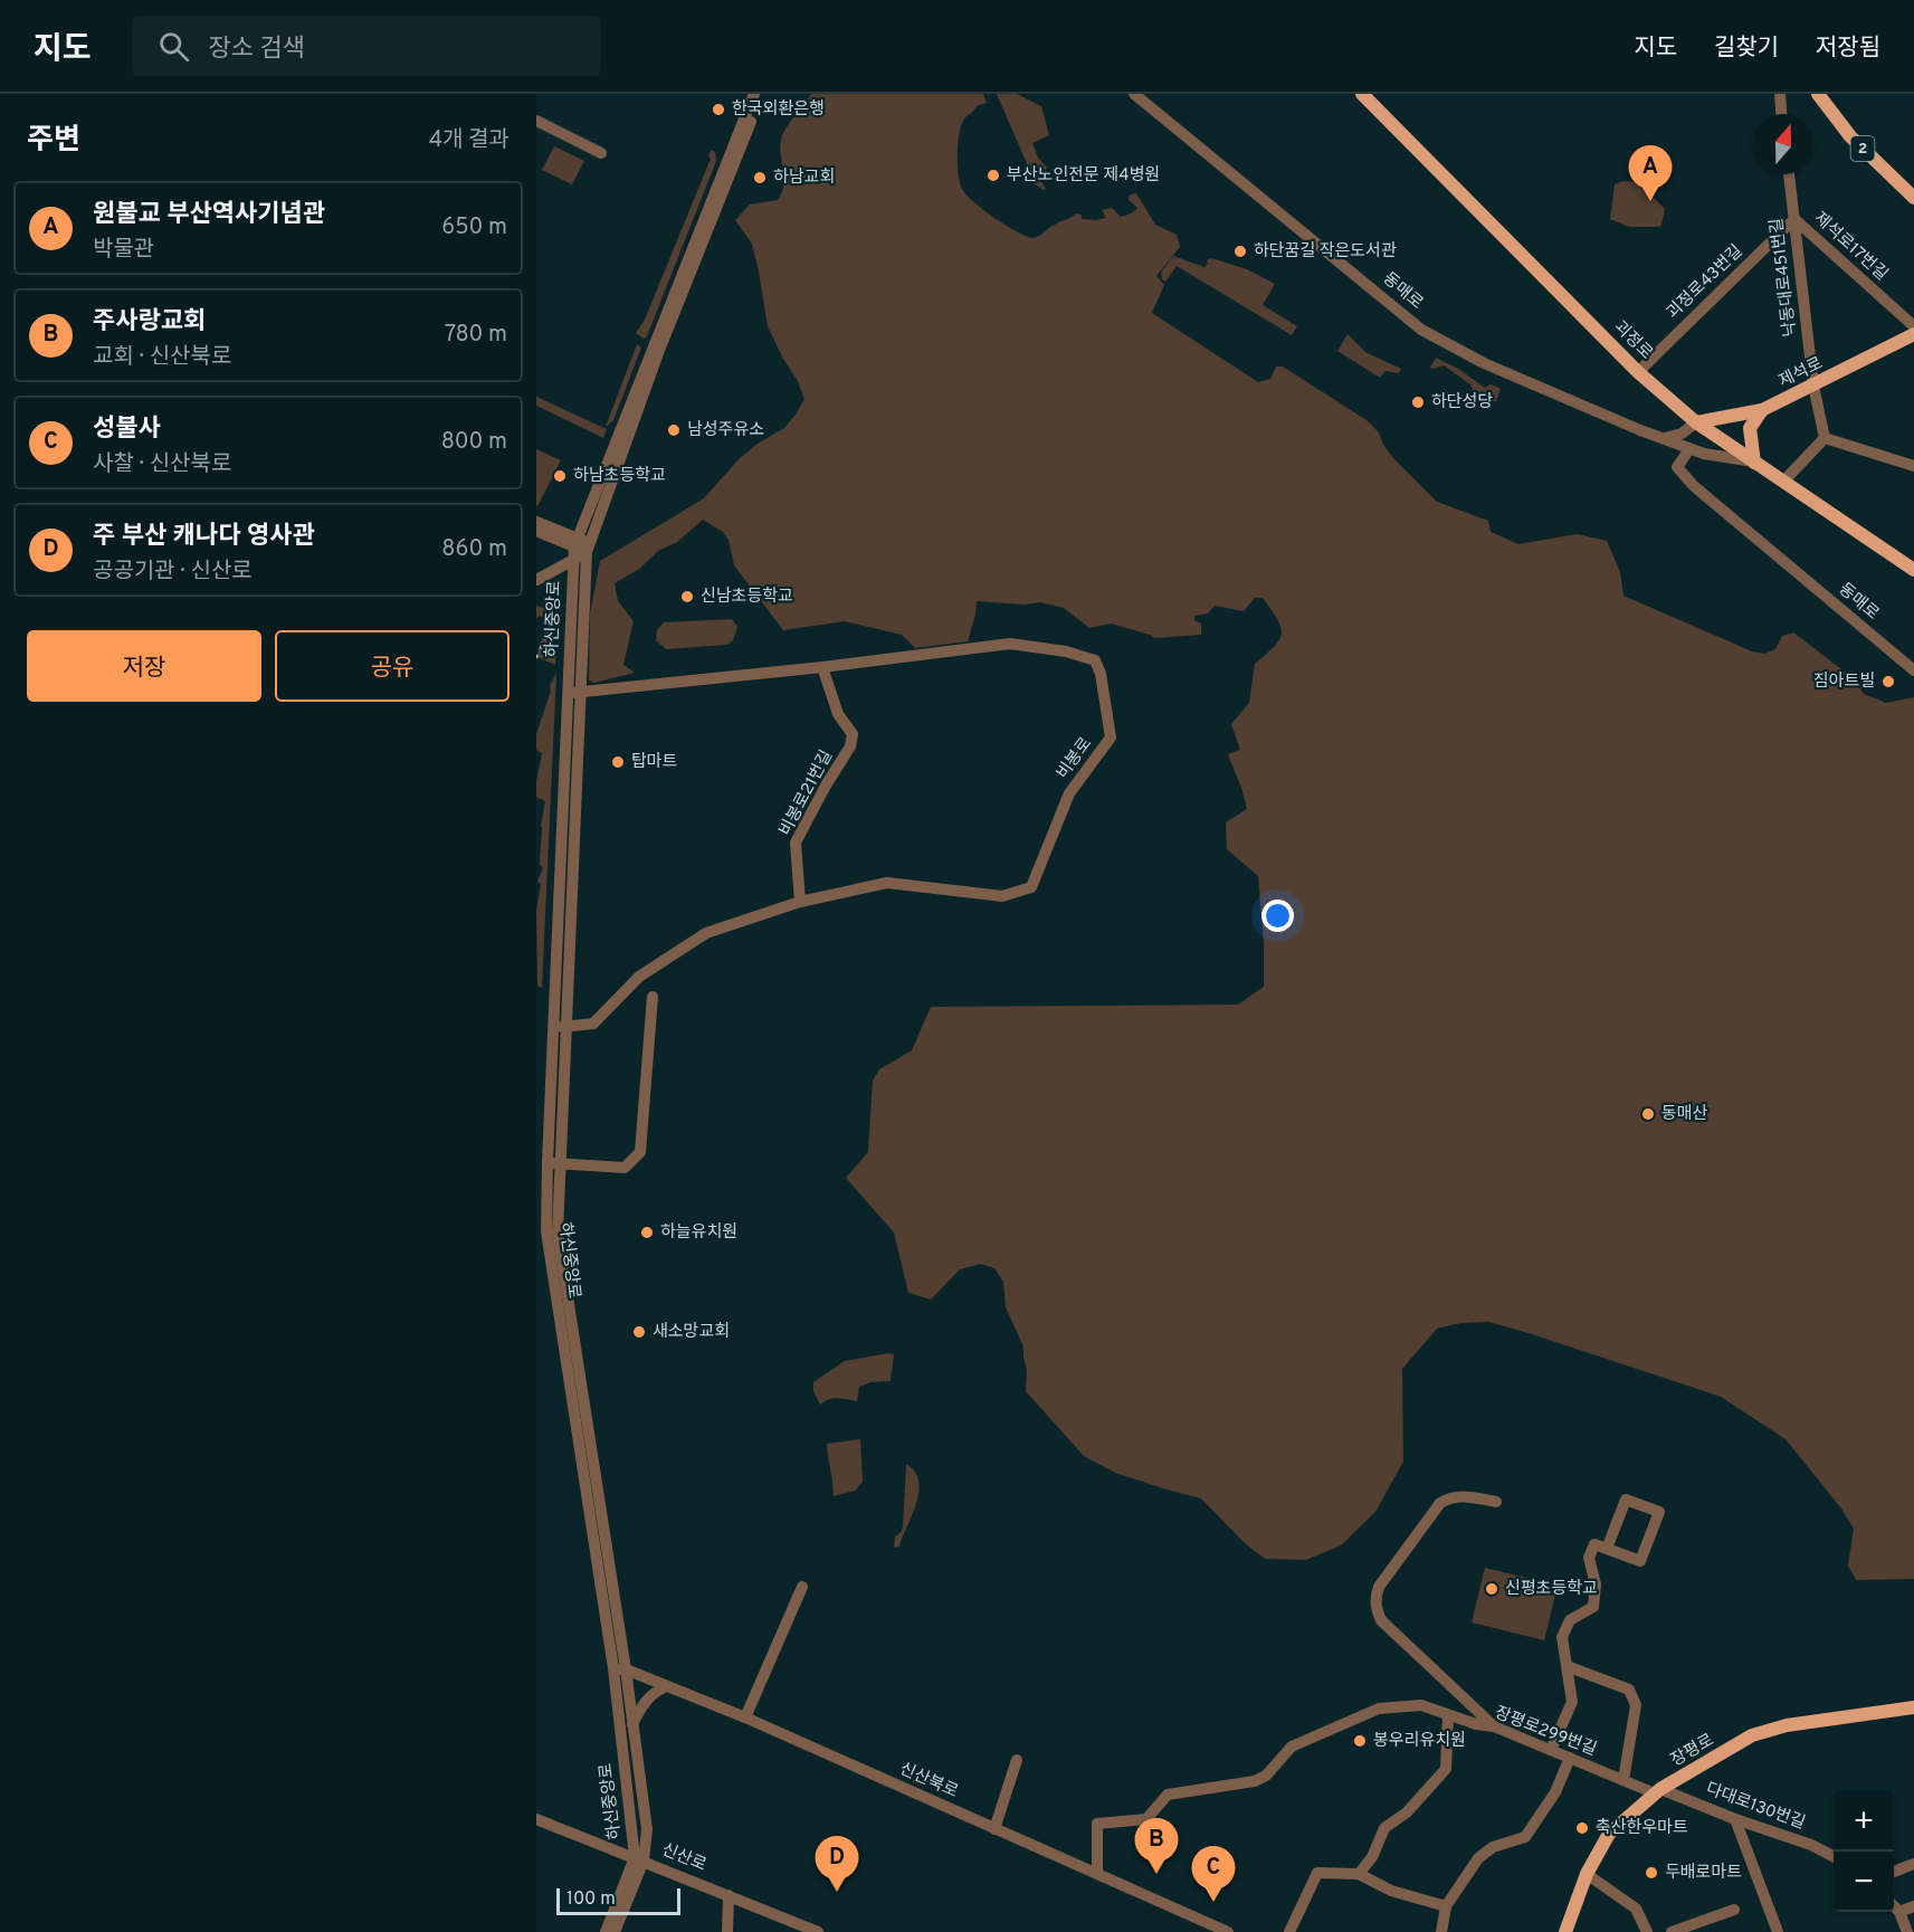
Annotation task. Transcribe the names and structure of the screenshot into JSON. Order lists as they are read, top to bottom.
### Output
{
  "streets": {
    "main road": [
      "2",
      "괴정로",
      "제석로",
      "장평로"
    ],
    "street": [
      "제석로17번길",
      "낙동대로451번길",
      "괴정로43번길",
      "동매로",
      "하신중앙로",
      "비봉로",
      "비봉로21번길",
      "장평로299번길",
      "신산북로",
      "다대로130번길",
      "신산로"
    ]
  },
  "crossings": [
    ["제석로17번길", "낙동대로451번길"],
    ["제석로17번길", "괴정로43번길"],
    ["낙동대로451번길", "괴정로43번길"],
    ["낙동대로451번길", "제석로"],
    ["괴정로43번길", "괴정로"],
    ["동매로", "괴정로"],
    ["괴정로", "제석로"],
    ["하신중앙로", "비봉로"],
    ["하신중앙로", "신산북로"],
    ["하신중앙로", "신산로"],
    ["비봉로", "비봉로21번길"],
    ["장평로299번길", "장평로"],
    ["장평로299번길", "신산북로"],
    ["장평로299번길", "다대로130번길"],
    ["장평로", "다대로130번길"]
  ],
  "places": [
    "한국외환은행",
    "부산노인전문 제4병원",
    "하남교회",
    "하단꿈길 작은도서관",
    "하단성당",
    "남성주유소",
    "하남초등학교",
    "신남초등학교",
    "짐아트빌",
    "탑마트",
    "동매산",
    "하늘유치원",
    "새소망교회",
    "신평초등학교",
    "봉우리유치원",
    "축산한우마트",
    "두배로마트"
  ],
  "scale_bar": "100 m",
  "north": "top",
  "page": {
    "header": "지도",
    "search": "장소 검색",
    "nav": ["지도", "길찾기", "저장됨"],
    "heading": ["주변", "4개 결과"],
    "pins": [
      "A",
      "B",
      "D",
      "C"
    ],
    "list": [
      {
        "mark": "A",
        "name": "원불교 부산역사기념관",
        "note": "박물관",
        "value": "650 m"
      },
      {
        "mark": "B",
        "name": "주사랑교회",
        "note": "교회 · 신산북로",
        "value": "780 m"
      },
      {
        "mark": "C",
        "name": "성불사",
        "note": "사찰 · 신산북로",
        "value": "800 m"
      },
      {
        "mark": "D",
        "name": "주 부산 캐나다 영사관",
        "note": "공공기관 · 신산로",
        "value": "860 m"
      }
    ],
    "buttons": ["저장", "공유"],
    "map_buttons": ["+", "−"],
    "scale": "100 m"
  }
}
